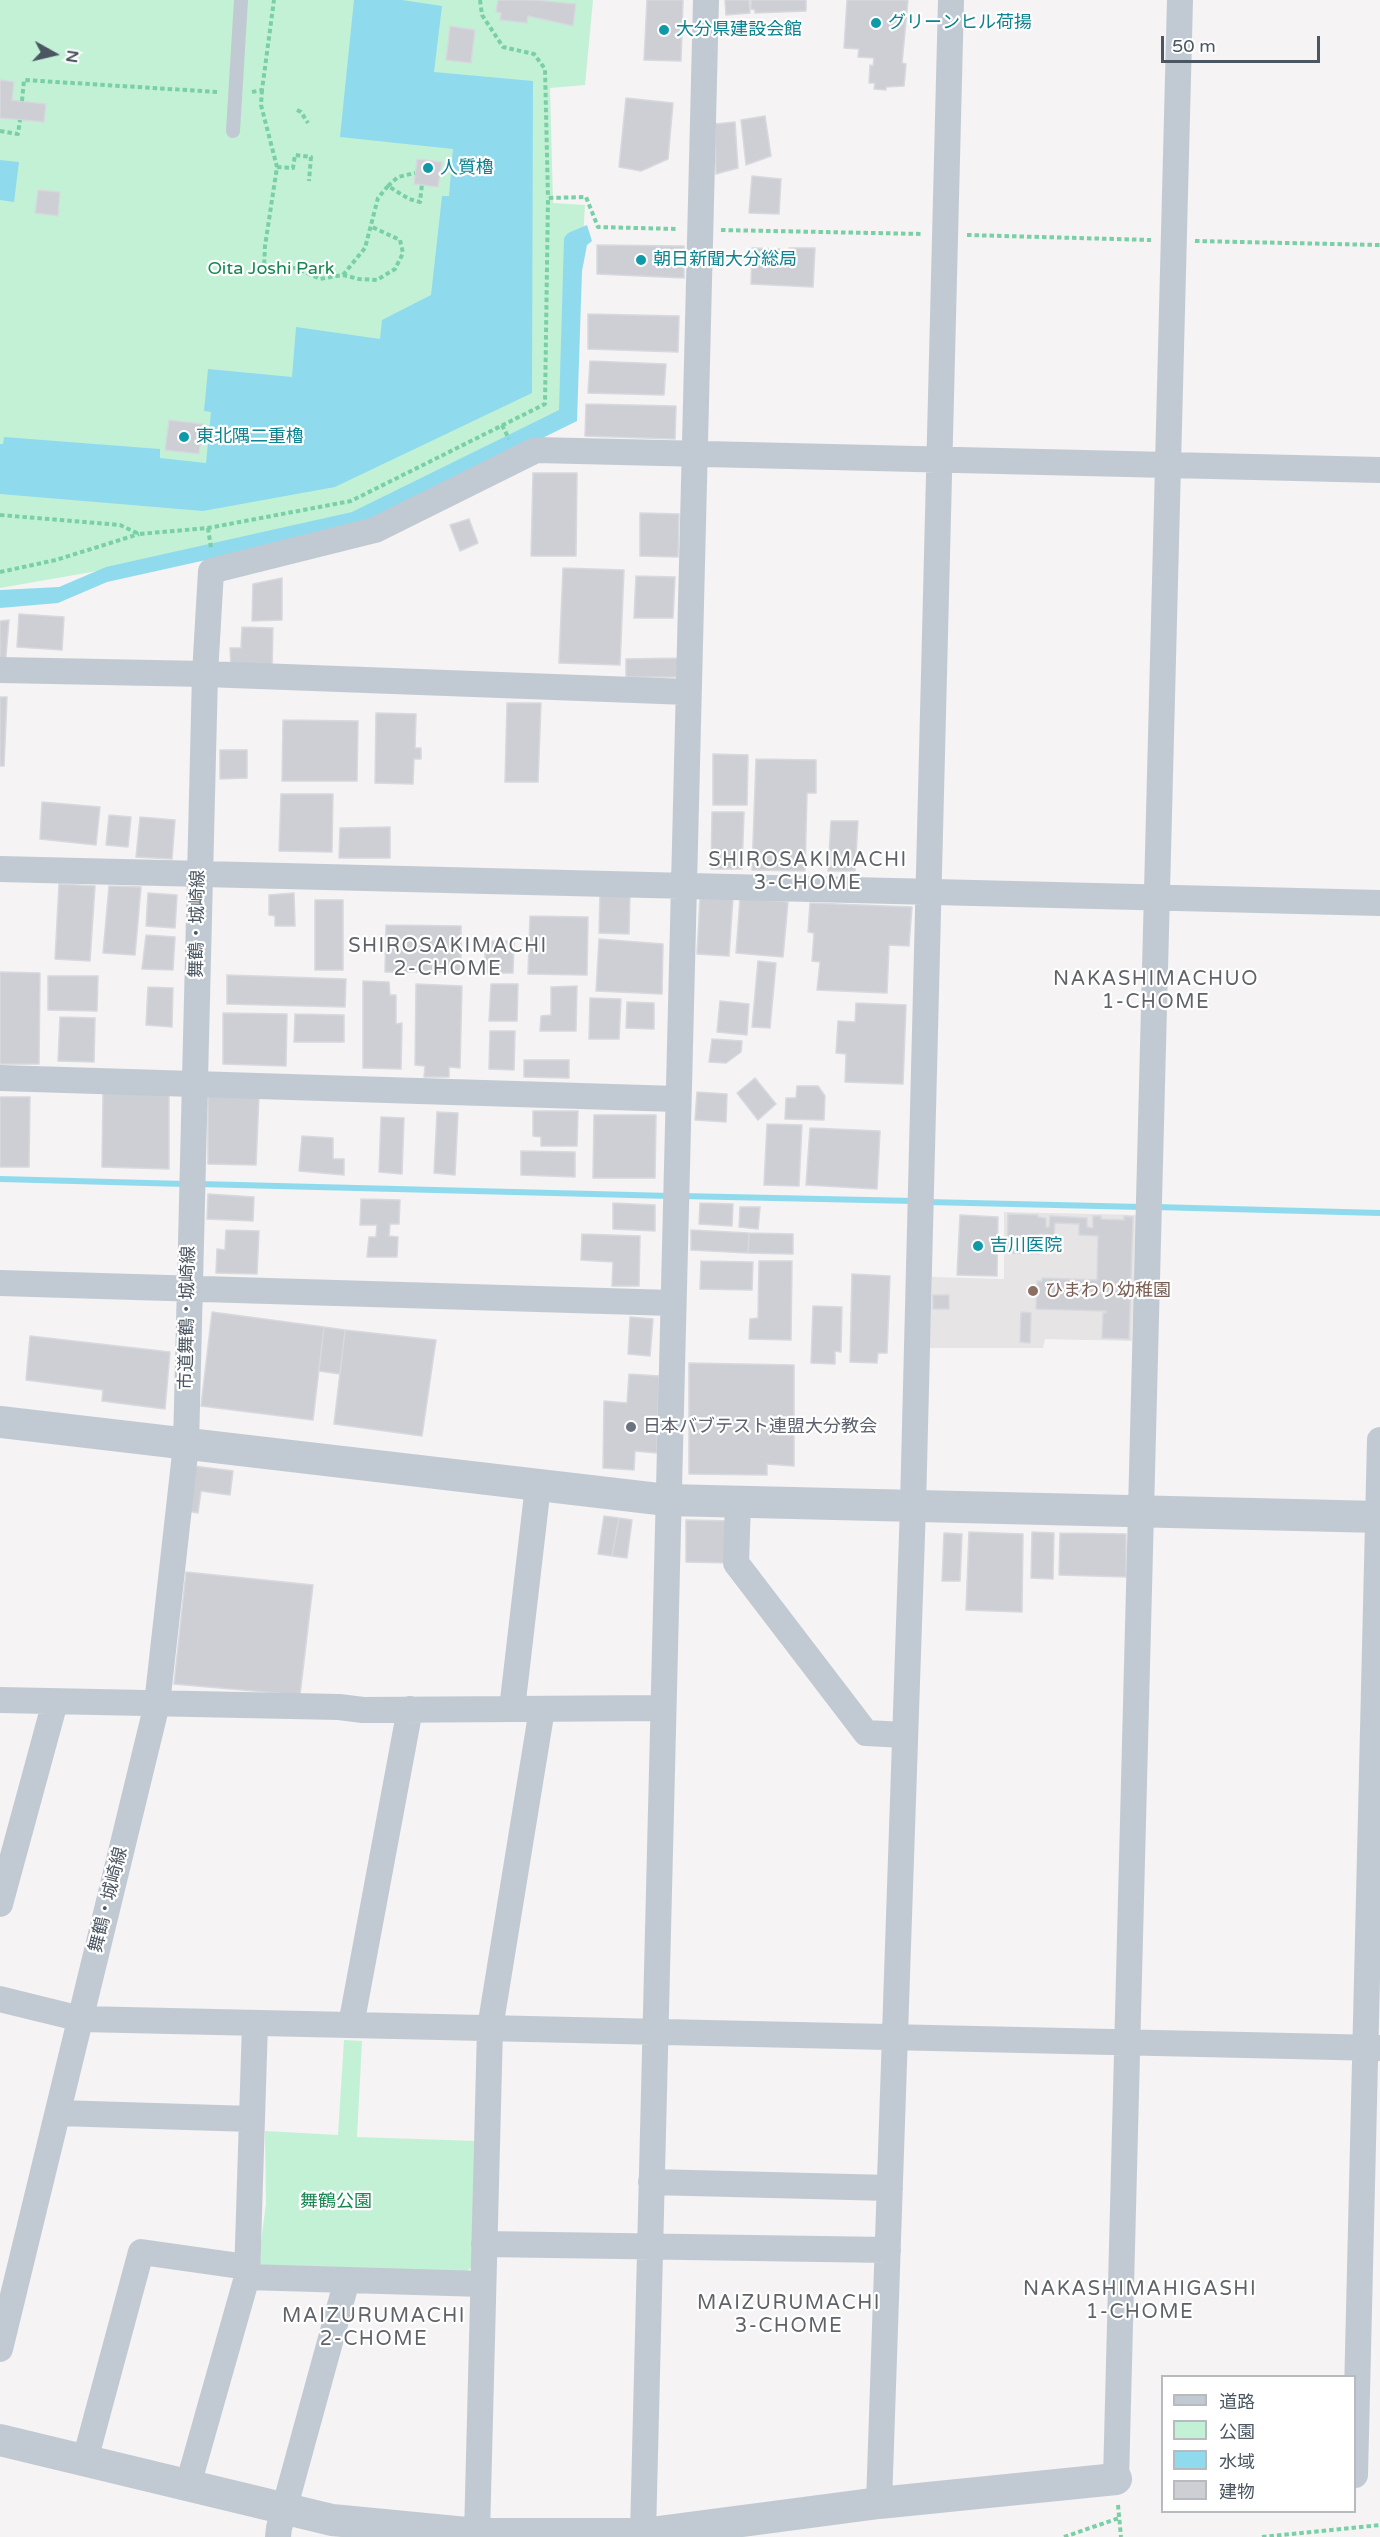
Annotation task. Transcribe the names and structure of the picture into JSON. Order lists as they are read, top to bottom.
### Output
{
  "streets": {
    "street": ["舞鶴・城崎線", "市道舞鶴・城崎線"]
  },
  "crossings": [
    ["舞鶴・城崎線", "市道舞鶴・城崎線"]
  ],
  "districts": [
    "SHIROSAKIMACHI 3-CHOME",
    "SHIROSAKIMACHI 2-CHOME",
    "NAKASHIMACHUO 1-CHOME",
    "NAKASHIMAHIGASHI 1-CHOME",
    "MAIZURUMACHI 3-CHOME",
    "MAIZURUMACHI 2-CHOME"
  ],
  "parks": ["Oita Joshi Park", "舞鶴公園"],
  "places": [
    "グリーンヒル荷揚",
    "大分県建設会館",
    "人質櫓",
    "朝日新聞大分総局",
    "東北隅二重櫓",
    "吉川医院",
    "ひまわり幼稚園",
    "日本バブテスト連盟大分教会"
  ],
  "legend": [
    "道路",
    "公園",
    "水域",
    "建物"
  ],
  "scale_bar": "50 m",
  "north": "right"
}
